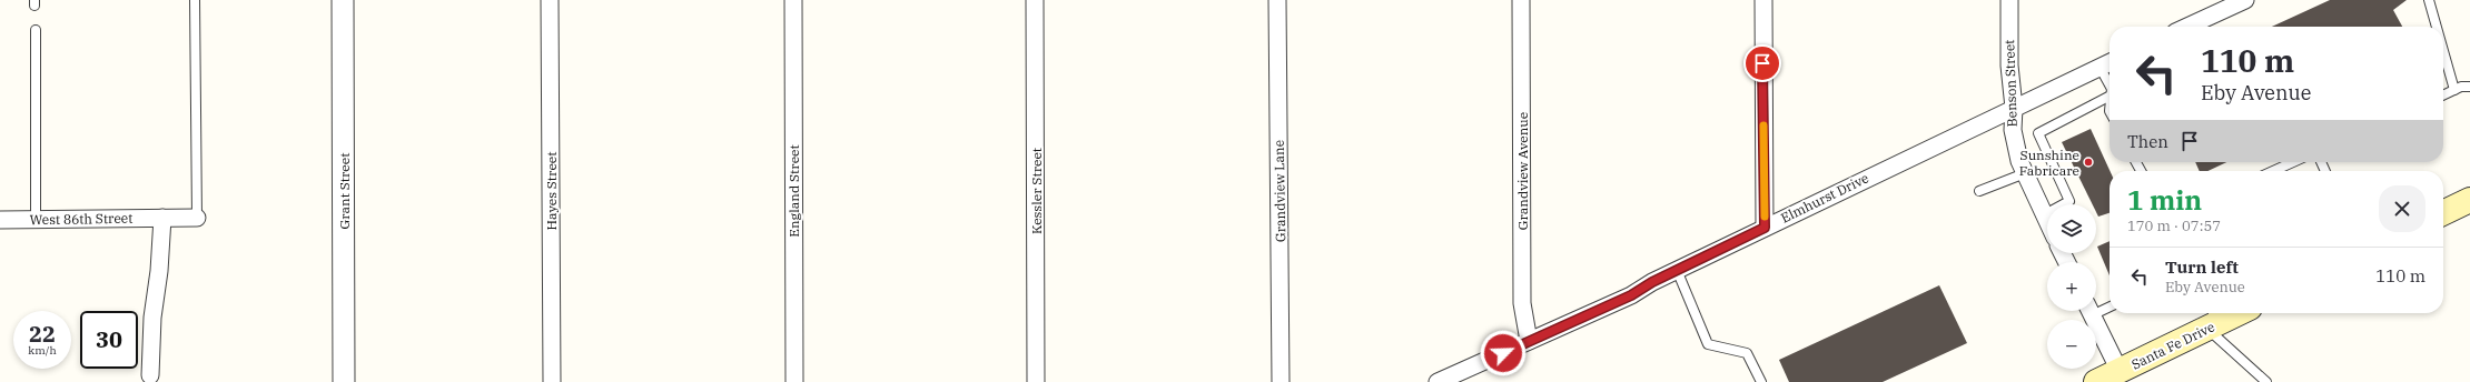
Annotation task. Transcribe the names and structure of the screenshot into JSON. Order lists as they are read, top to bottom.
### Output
{
  "streets": {
    "main road": ["Santa Fe Drive"],
    "street": [
      "Benson Street",
      "Grandview Avenue",
      "Grant Street",
      "Hayes Street",
      "England Street",
      "Kessler Street",
      "Grandview Lane",
      "Elmhurst Drive",
      "West 86th Street"
    ]
  },
  "crossings": [
    ["Benson Street", "Elmhurst Drive"],
    ["Grandview Avenue", "Elmhurst Drive"]
  ],
  "places": ["Sunshine Fabricare"],
  "page": {
    "turn": ["110 m", "Eby Avenue"],
    "then": "Then",
    "heading": ["1 min", "170 m · 07:57"],
    "map_buttons": ["+", "−"],
    "list": [
      {
        "name": "Turn left",
        "note": "Eby Avenue",
        "value": "110 m"
      }
    ],
    "speed": "22 km/h",
    "limit": "30"
  }
}
